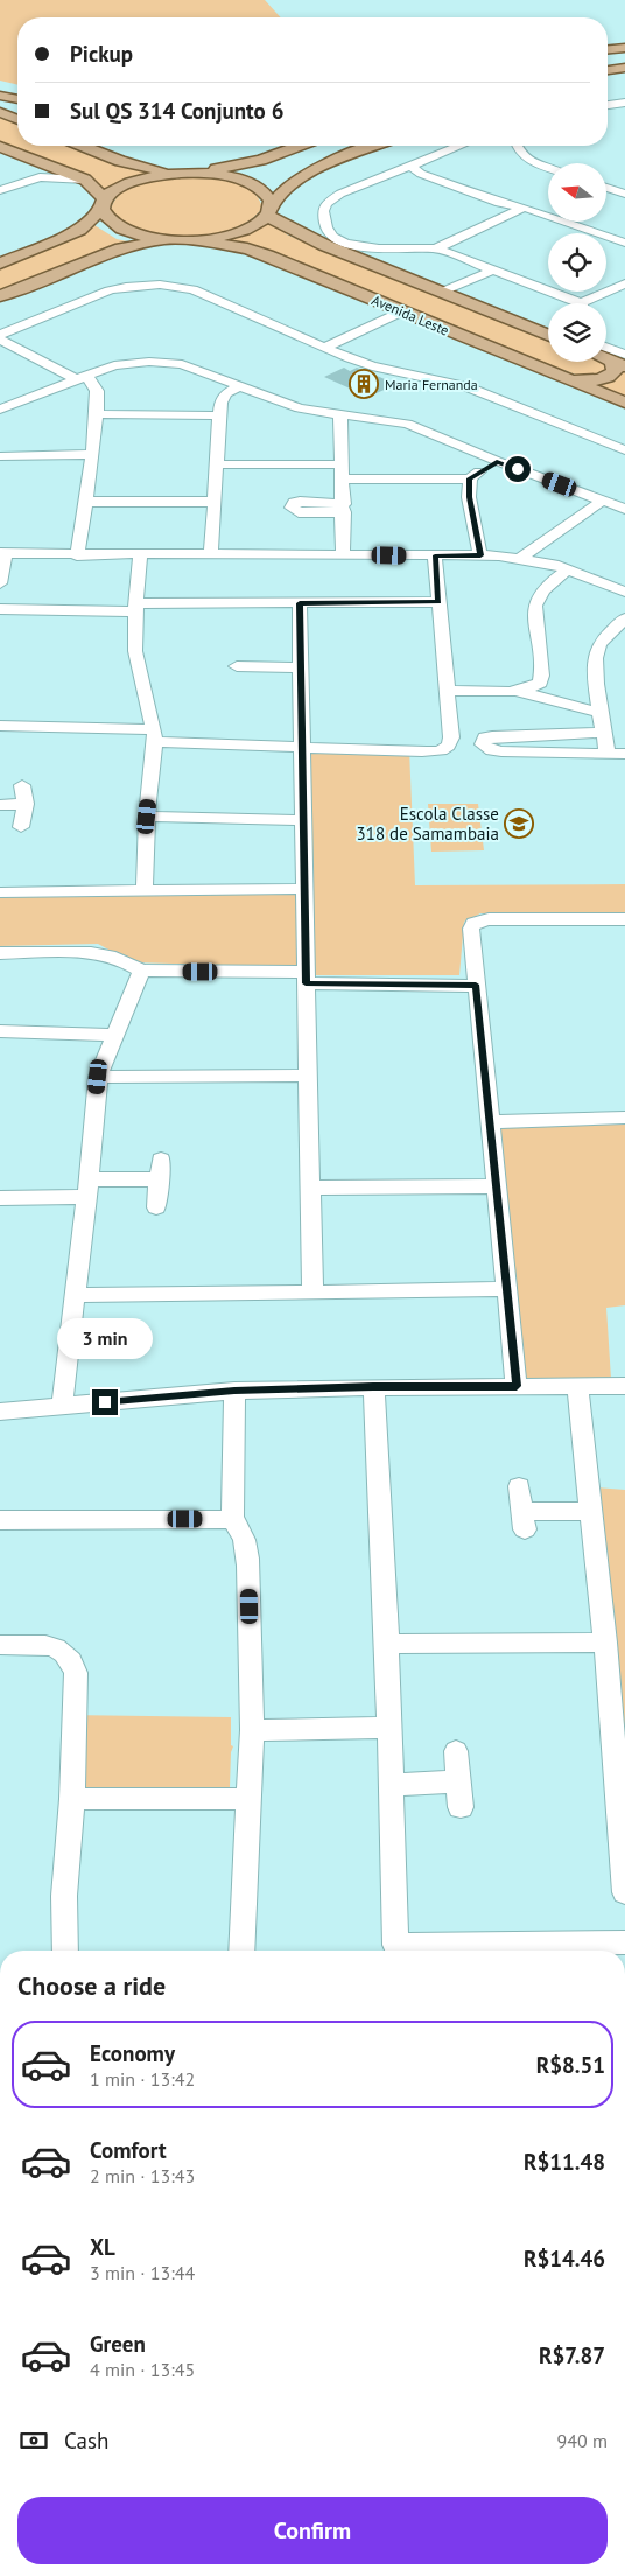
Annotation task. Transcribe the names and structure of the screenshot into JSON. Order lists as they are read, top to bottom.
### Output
{
  "streets": {
    "main road": ["Avenida Leste"]
  },
  "places": {
    "building": ["Maria Fernanda"],
    "school or university": ["Escola Classe 318 de Samambaia"]
  },
  "north": "left",
  "page": {
    "banner": ["Pickup", "Sul QS 314 Conjunto 6"],
    "bubble": "3 min",
    "heading": "Choose a ride",
    "list": [
      {
        "name": "Economy",
        "note": "1 min · 13:42",
        "value": "R$8.51"
      },
      {
        "name": "Comfort",
        "note": "2 min · 13:43",
        "value": "R$11.48"
      },
      {
        "name": "XL",
        "note": "3 min · 13:44",
        "value": "R$14.46"
      },
      {
        "name": "Green",
        "note": "4 min · 13:45",
        "value": "R$7.87"
      }
    ],
    "pay": ["Cash", "940 m"],
    "buttons": "Confirm"
  }
}
